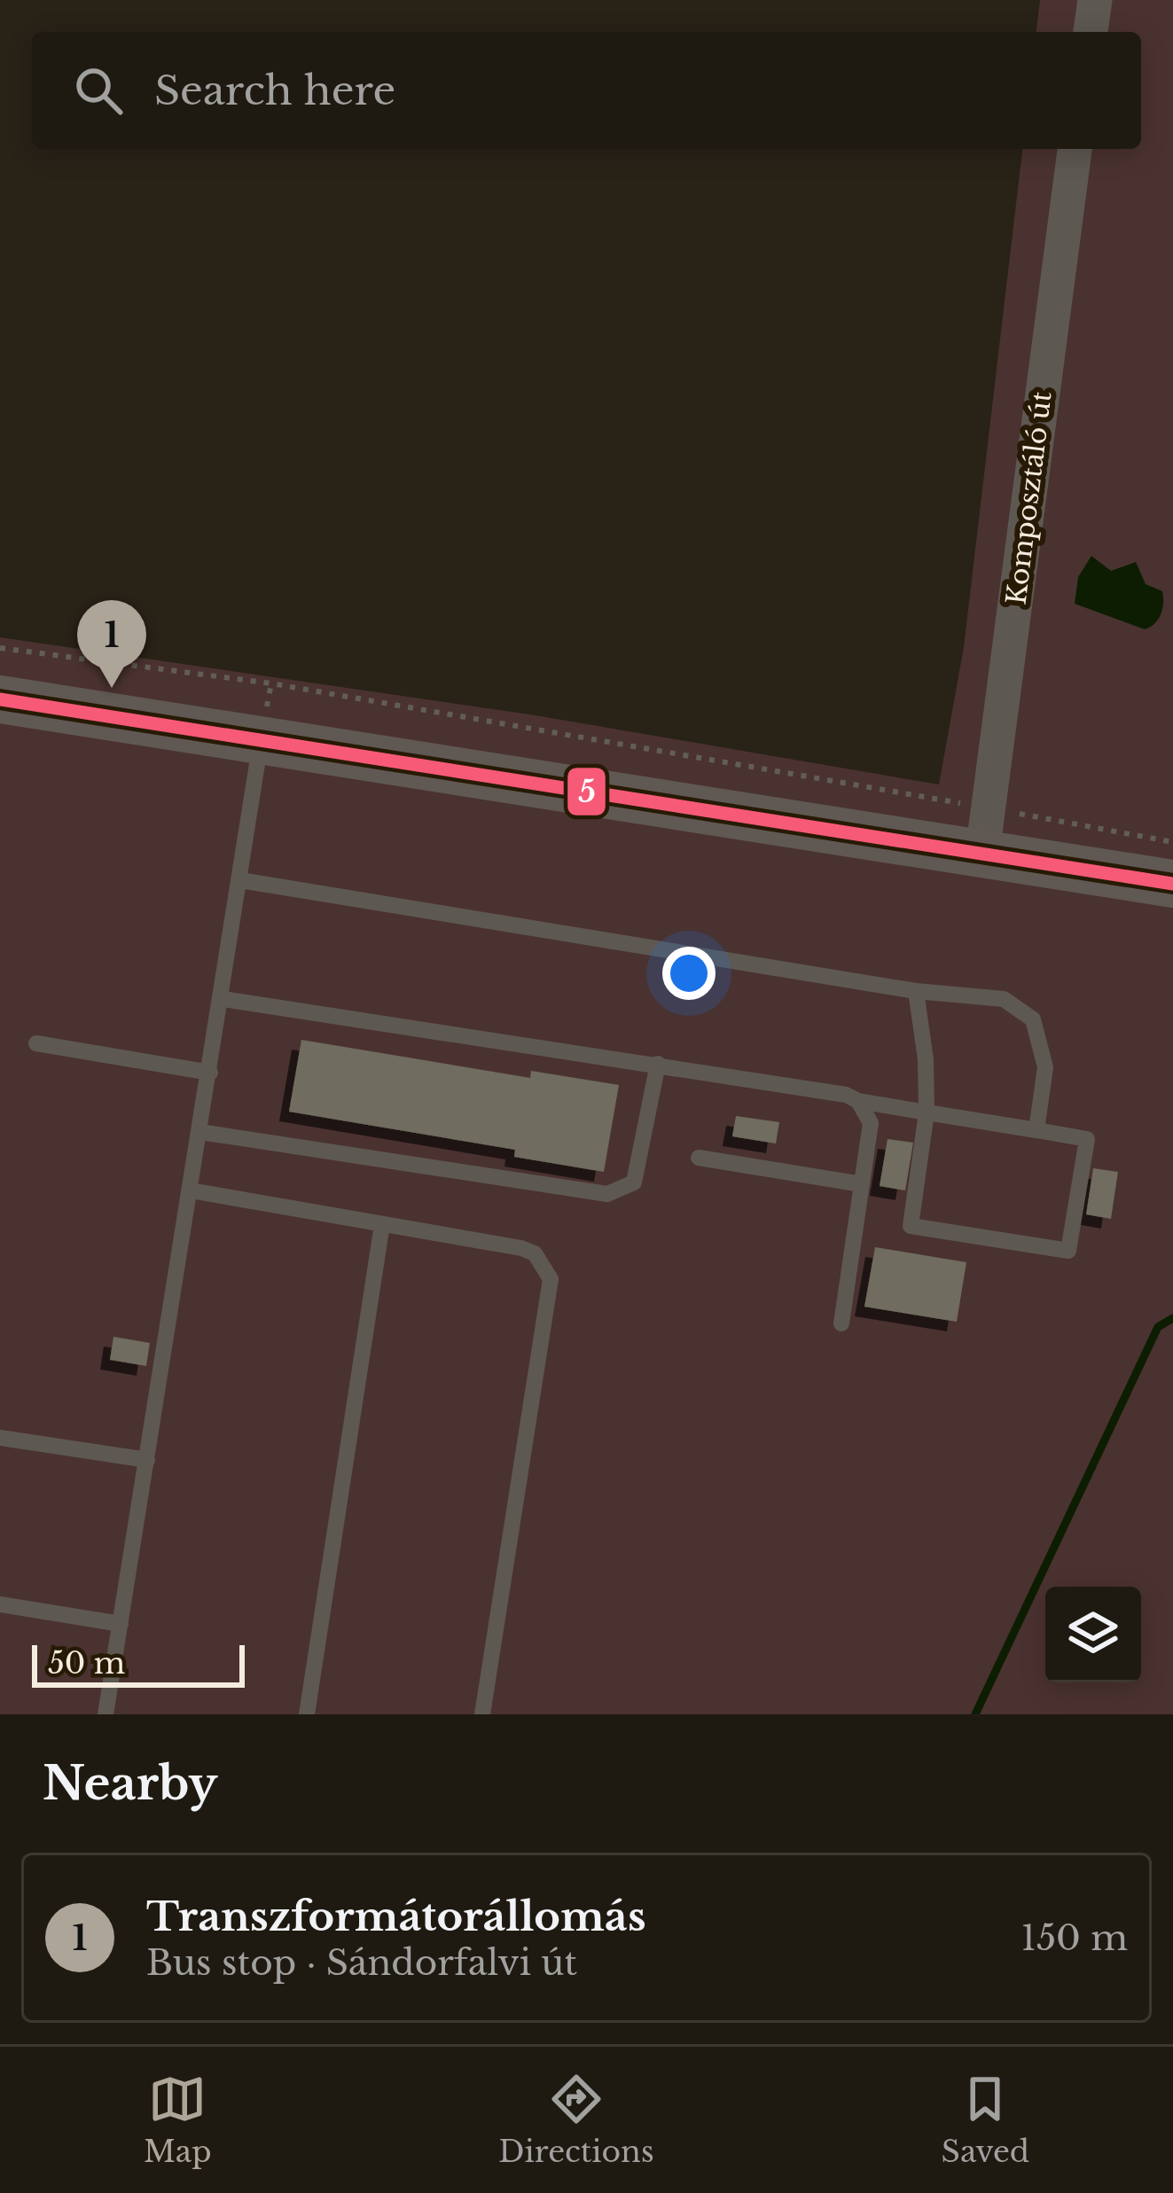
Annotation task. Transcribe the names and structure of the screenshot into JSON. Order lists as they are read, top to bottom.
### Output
{
  "streets": {
    "street": ["Komposztáló út"]
  },
  "lines": ["transit line 5"],
  "scale_bar": "50 m",
  "page": {
    "search": "Search here",
    "pins": "1",
    "scale": "50 m",
    "heading": "Nearby",
    "list": [
      {
        "mark": "1",
        "name": "Transzformátorállomás",
        "note": "Bus stop · Sándorfalvi út",
        "value": "150 m"
      }
    ],
    "nav": ["Map", "Directions", "Saved"]
  }
}
